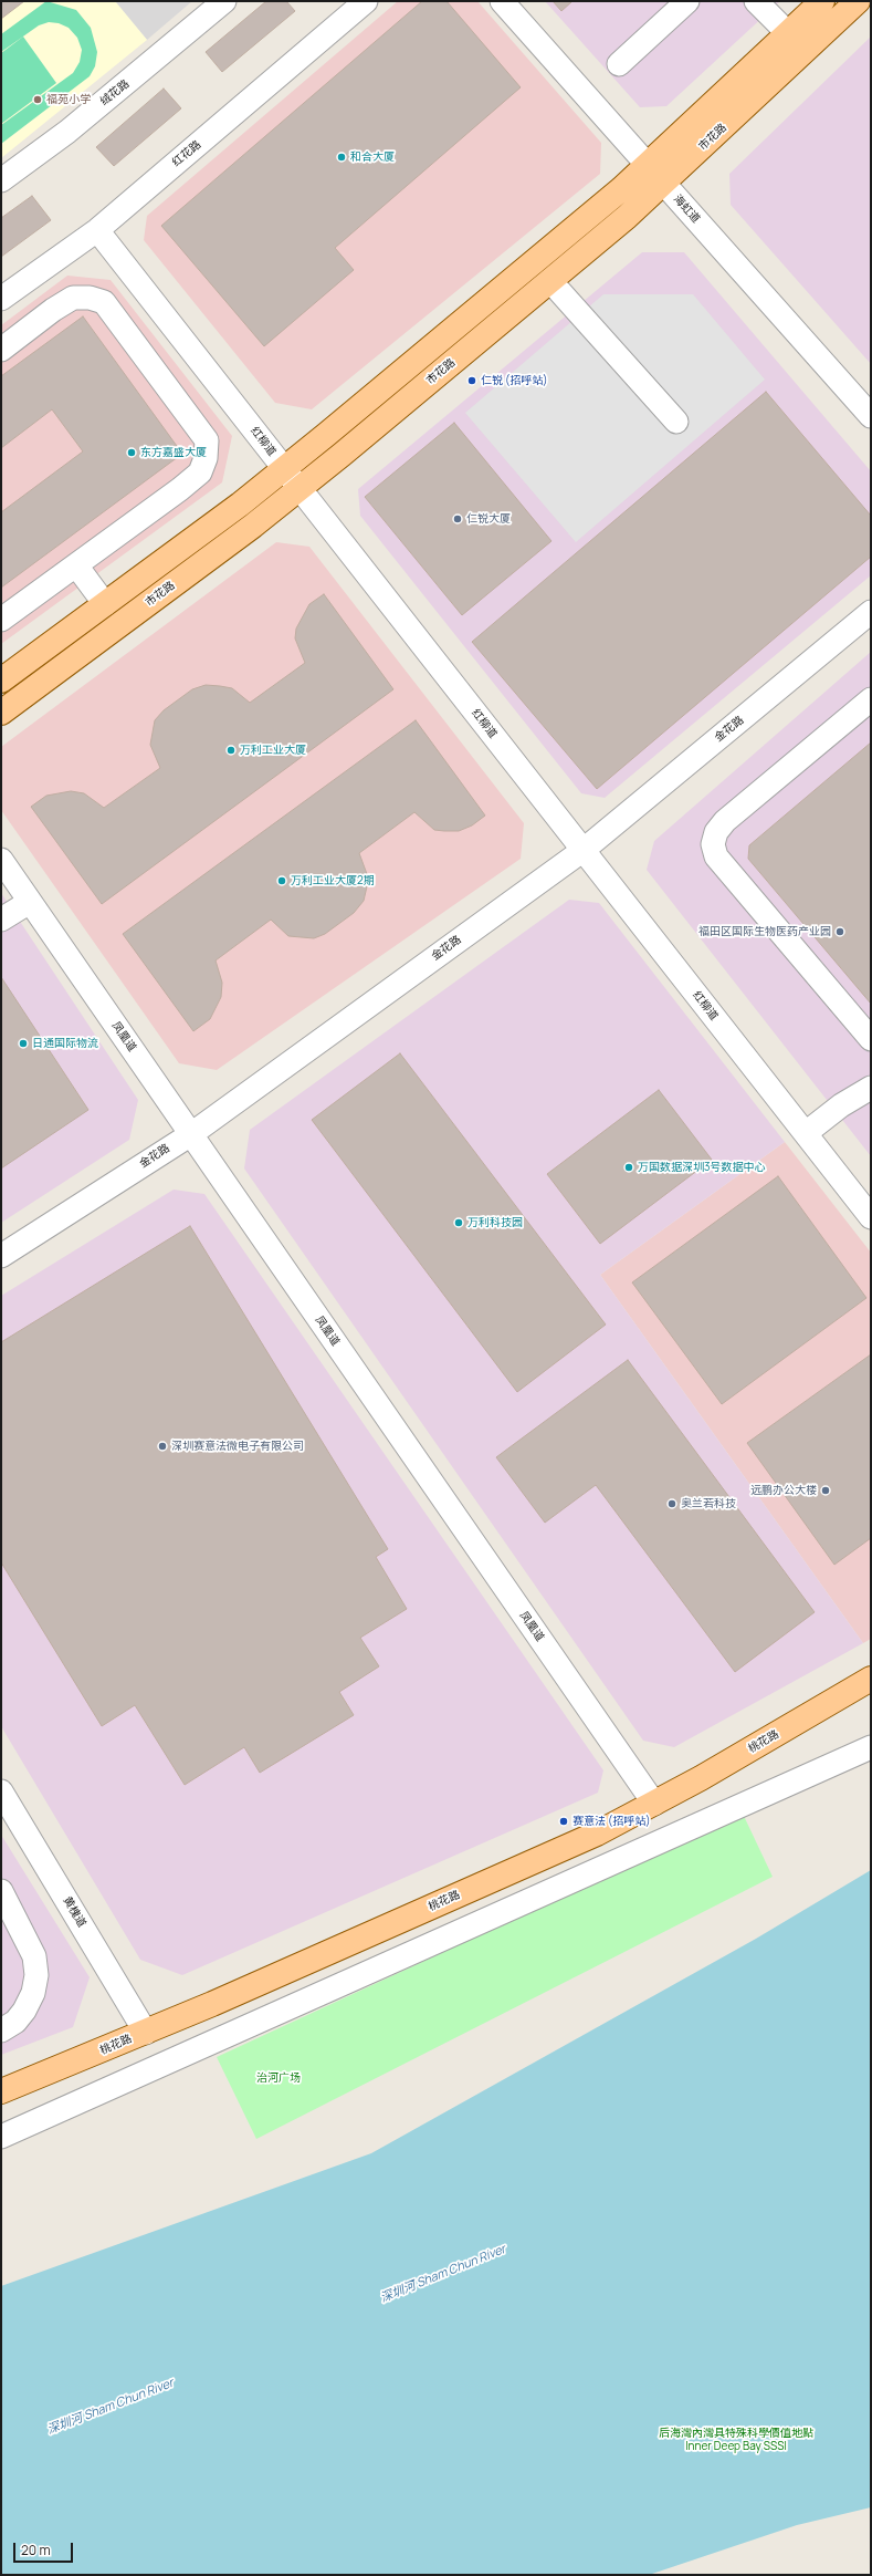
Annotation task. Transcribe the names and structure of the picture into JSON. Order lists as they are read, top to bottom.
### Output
{
  "streets": {
    "main road": ["市花路", "桃花路"],
    "street": [
      "绒花路",
      "红花路",
      "海虹道",
      "红柳道",
      "金花路",
      "凤凰道",
      "黄槐道"
    ]
  },
  "crossings": [
    ["市花路", "海虹道"],
    ["市花路", "红柳道"],
    ["红花路", "红柳道"],
    ["红柳道", "金花路"],
    ["金花路", "凤凰道"],
    ["凤凰道", "桃花路"],
    ["桃花路", "黄槐道"]
  ],
  "water": ["深圳河 Sham Chun River"],
  "parks": ["治河广场", "后海灣內灣具特殊科學價值地點 Inner Deep Bay SSSI"],
  "places": [
    "福苑小学",
    "和合大厦",
    "仁锐 (招呼站)",
    "东方嘉盛大厦",
    "仁锐大厦",
    "万利工业大厦",
    "万利工业大厦2期",
    "福田区国际生物医药产业园",
    "日通国际物流",
    "万国数据深圳3号数据中心",
    "万利科技园",
    "深圳赛意法微电子有限公司",
    "远鹏办公大楼",
    "奥兰若科技",
    "赛意法 (招呼站)"
  ],
  "scale_bar": "20 m"
}
